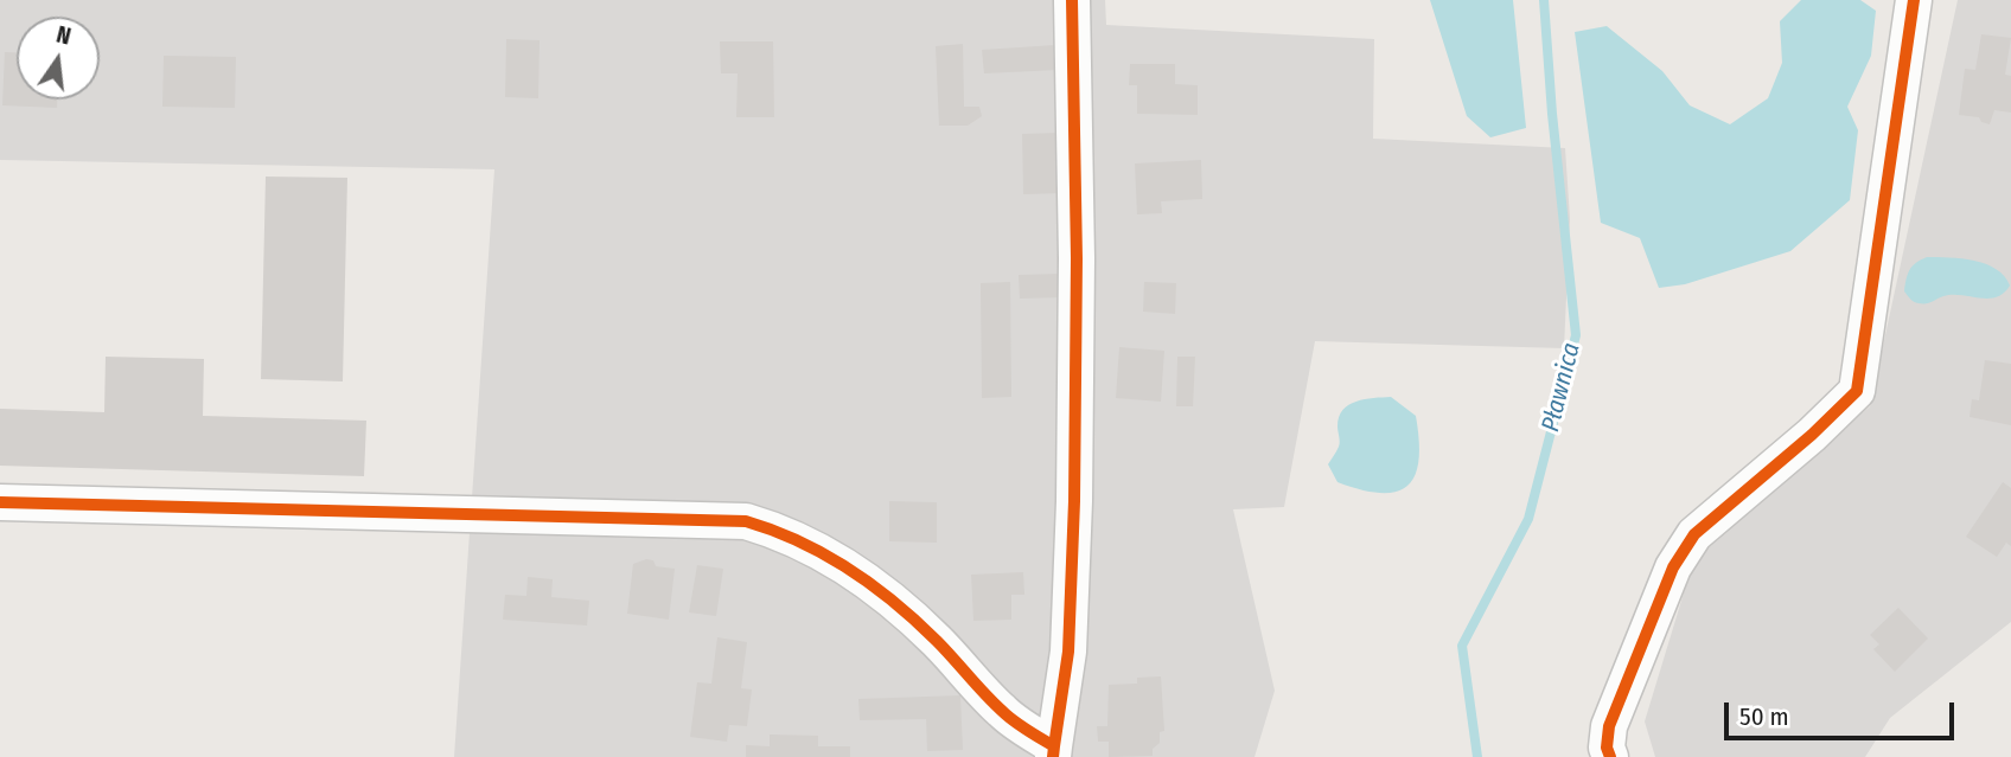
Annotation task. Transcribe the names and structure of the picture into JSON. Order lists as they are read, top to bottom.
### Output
{
  "water": ["Pławnica"],
  "scale_bar": "50 m",
  "north": "top"
}
